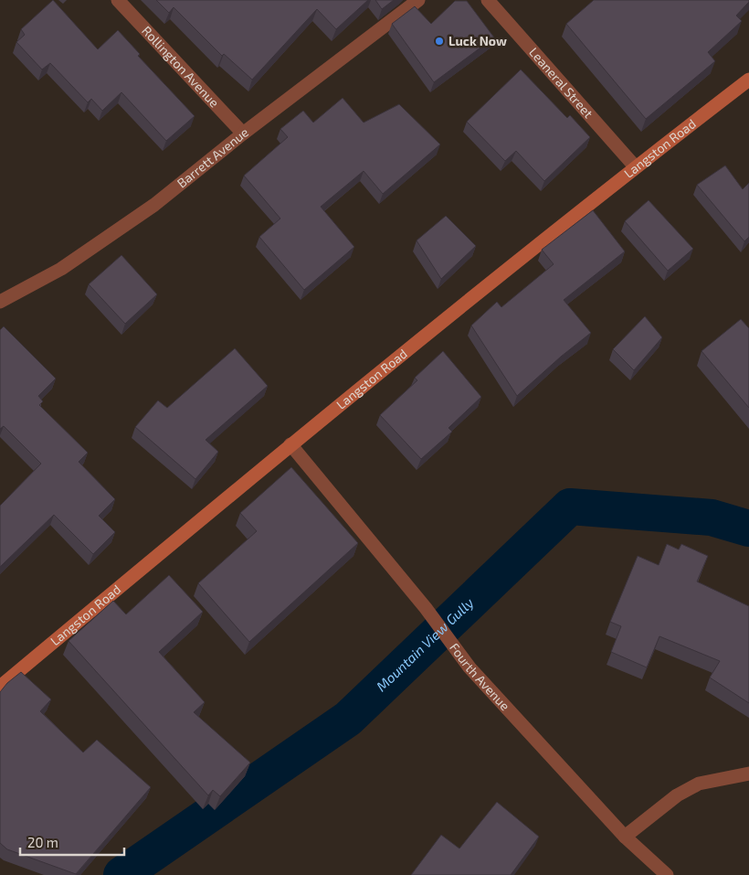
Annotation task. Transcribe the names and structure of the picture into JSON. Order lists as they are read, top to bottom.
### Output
{
  "streets": {
    "street": [
      "Rollington Avenue",
      "Leaneral Street",
      "Langston Road",
      "Barrett Avenue",
      "Fourth Avenue"
    ]
  },
  "crossings": [
    ["Rollington Avenue", "Barrett Avenue"],
    ["Leaneral Street", "Langston Road"],
    ["Langston Road", "Fourth Avenue"]
  ],
  "water": ["Mountain View Gully"],
  "places": ["Luck Now"],
  "scale_bar": "20 m"
}
